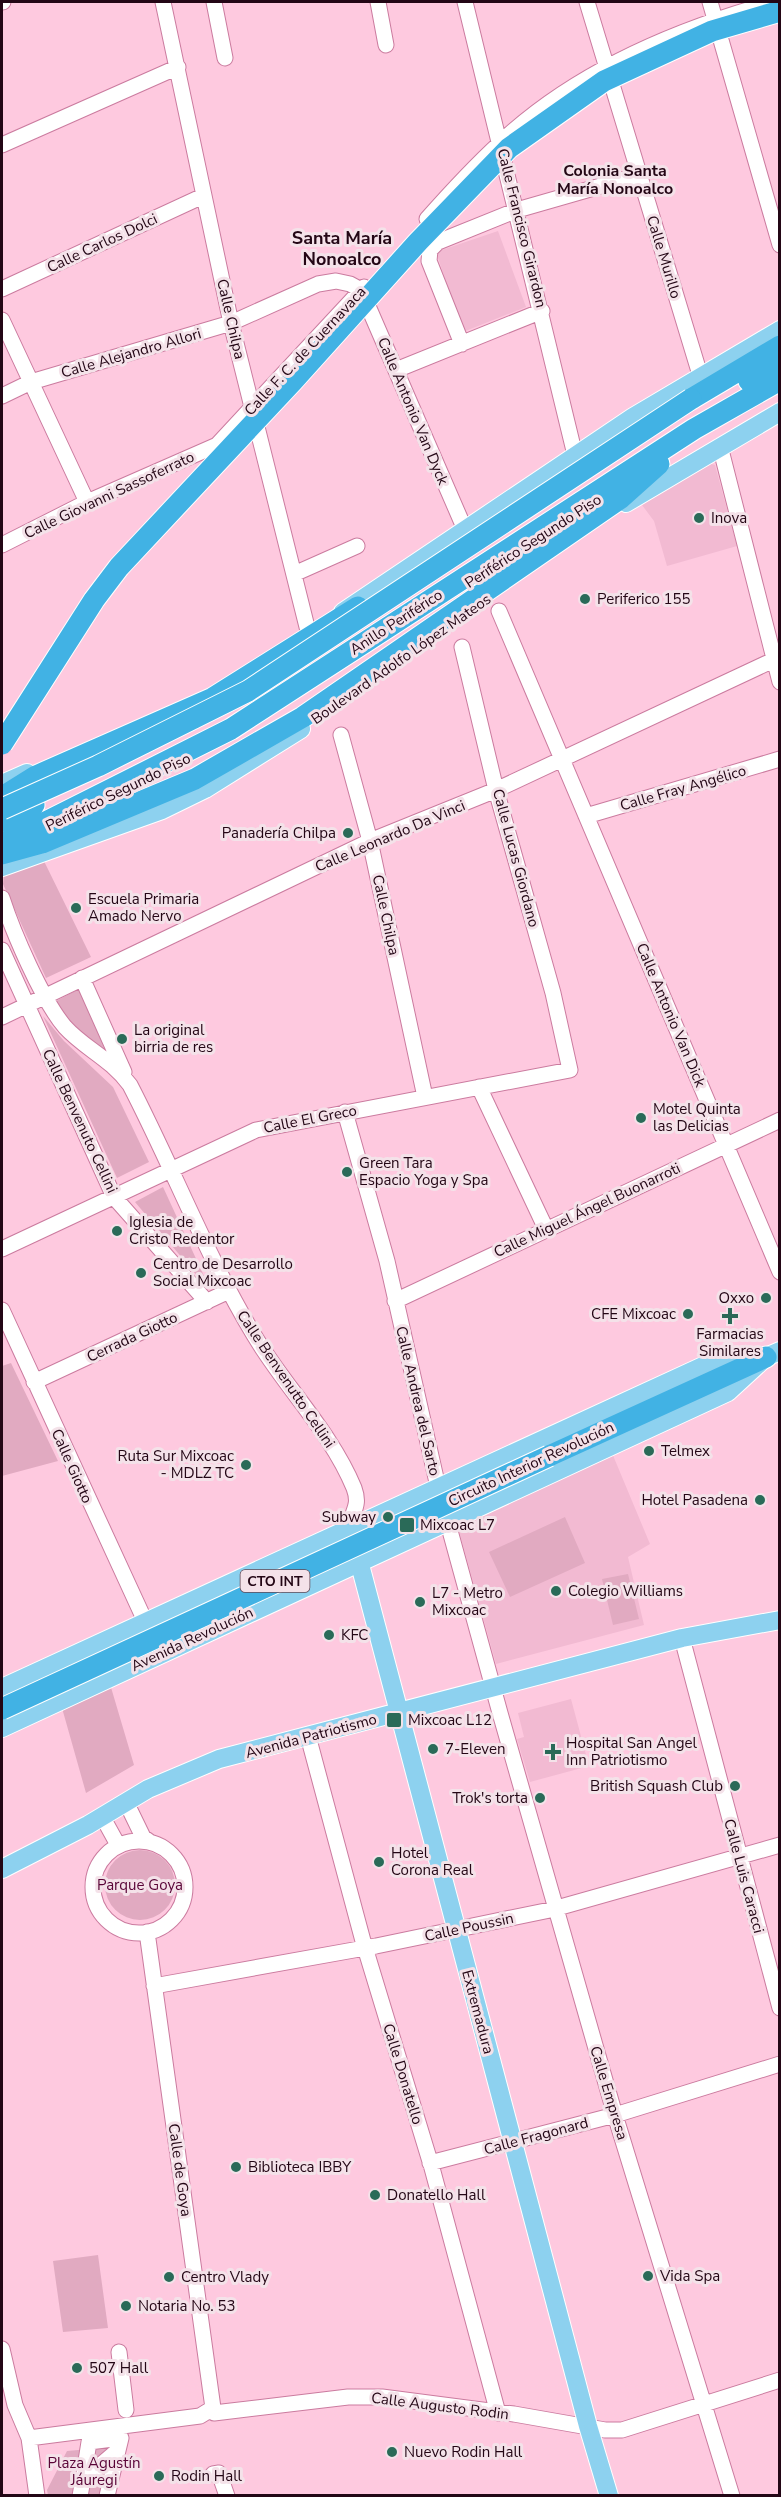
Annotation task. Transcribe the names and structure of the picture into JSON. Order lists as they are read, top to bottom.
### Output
{
  "streets": {
    "highway": [
      "Periférico Segundo Piso",
      "Anillo Periférico",
      "Circuito Interior Revolución",
      "CTO INT"
    ],
    "main road": [
      "Boulevard Adolfo López Mateos",
      "Avenida Revolución",
      "Avenida Patriotismo",
      "Extremadura"
    ],
    "street": [
      "Calle Francisco Girardon",
      "Calle Carlos Dolci",
      "Calle Murillo",
      "Calle Chilpa",
      "Calle F. C. de Cuernavaca",
      "Calle Alejandro Allori",
      "Calle Antonio Van Dyck",
      "Calle Giovanni Sassoferrato",
      "Calle Fray Angélico",
      "Calle Leonardo Da Vinci",
      "Calle Lucas Giordano",
      "Calle Antonio Van Dick",
      "Calle El Greco",
      "Calle Benvenuto Cellini",
      "Calle Miguel Ángel Buonarroti",
      "Cerrada Giotto",
      "Calle Benvenutto Cellini",
      "Calle Andrea del Sarto",
      "Calle Giotto",
      "Calle Luis Caracci",
      "Calle Poussin",
      "Calle Donatello",
      "Calle Empresa",
      "Calle Fragonard",
      "Calle de Goya",
      "Calle Augusto Rodin"
    ]
  },
  "crossings": [
    ["Calle Francisco Girardon", "Calle F. C. de Cuernavaca"],
    ["Calle Carlos Dolci", "Calle Chilpa"],
    ["Calle Murillo", "Calle F. C. de Cuernavaca"],
    ["Calle Chilpa", "Calle F. C. de Cuernavaca"],
    ["Calle Chilpa", "Calle Alejandro Allori"],
    ["Calle Chilpa", "Calle Leonardo Da Vinci"],
    ["Calle Chilpa", "Calle El Greco"],
    ["Calle F. C. de Cuernavaca", "Calle Alejandro Allori"],
    ["Calle F. C. de Cuernavaca", "Calle Antonio Van Dyck"],
    ["Calle F. C. de Cuernavaca", "Calle Giovanni Sassoferrato"],
    ["Calle Alejandro Allori", "Calle Antonio Van Dyck"],
    ["Periférico Segundo Piso", "Anillo Periférico"],
    ["Calle Fray Angélico", "Calle Antonio Van Dick"],
    ["Calle Leonardo Da Vinci", "Calle Lucas Giordano"],
    ["Calle Leonardo Da Vinci", "Calle Antonio Van Dick"],
    ["Calle Leonardo Da Vinci", "Calle Benvenuto Cellini"],
    ["Calle Leonardo Da Vinci", "Calle Benvenutto Cellini"],
    ["Calle Lucas Giordano", "Calle El Greco"],
    ["Calle Antonio Van Dick", "Calle Miguel Ángel Buonarroti"],
    ["Calle El Greco", "Calle Benvenuto Cellini"],
    ["Calle El Greco", "Calle Benvenutto Cellini"],
    ["Calle El Greco", "Calle Andrea del Sarto"],
    ["Calle Benvenuto Cellini", "Cerrada Giotto"],
    ["Calle Miguel Ángel Buonarroti", "Calle Andrea del Sarto"],
    ["Cerrada Giotto", "Calle Benvenutto Cellini"],
    ["Cerrada Giotto", "Calle Giotto"],
    ["Calle Benvenutto Cellini", "CTO INT"],
    ["Calle Benvenutto Cellini", "Extremadura"],
    ["Calle Andrea del Sarto", "CTO INT"],
    ["Calle Andrea del Sarto", "Avenida Revolución"],
    ["Calle Andrea del Sarto", "Avenida Patriotismo"],
    ["Calle Andrea del Sarto", "Calle Empresa"],
    ["Circuito Interior Revolución", "CTO INT"],
    ["Circuito Interior Revolución", "Avenida Revolución"],
    ["Calle Giotto", "CTO INT"],
    ["CTO INT", "Avenida Revolución"],
    ["CTO INT", "Extremadura"],
    ["Avenida Revolución", "Extremadura"],
    ["Avenida Patriotismo", "Calle Luis Caracci"],
    ["Avenida Patriotismo", "Extremadura"],
    ["Avenida Patriotismo", "Calle Donatello"],
    ["Avenida Patriotismo", "Calle Empresa"],
    ["Calle Luis Caracci", "Calle Poussin"],
    ["Calle Poussin", "Extremadura"],
    ["Calle Poussin", "Calle Donatello"],
    ["Calle Poussin", "Calle Empresa"],
    ["Calle Poussin", "Calle de Goya"],
    ["Extremadura", "Calle Fragonard"],
    ["Extremadura", "Calle Augusto Rodin"],
    ["Calle Donatello", "Calle Fragonard"],
    ["Calle Donatello", "Calle Augusto Rodin"],
    ["Calle Empresa", "Calle Fragonard"],
    ["Calle Empresa", "Calle Augusto Rodin"],
    ["Calle de Goya", "Calle Augusto Rodin"]
  ],
  "districts": ["Colonia Santa María Nonoalco", "Santa María Nonoalco"],
  "parks": ["Parque Goya", "Plaza Agustín Jáuregi"],
  "places": {
    "other": [
      "Inova",
      "Periferico 155",
      "Panadería Chilpa",
      "Escuela Primaria Amado Nervo",
      "La original birria de res",
      "Motel Quinta las Delicias",
      "Green Tara Espacio Yoga y Spa",
      "Iglesia de Cristo Redentor",
      "Centro de Desarrollo Social Mixcoac",
      "Oxxo",
      "CFE Mixcoac",
      "Telmex",
      "Ruta Sur Mixcoac - MDLZ TC",
      "Hotel Pasadena",
      "Subway",
      "Colegio Williams",
      "L7 - Metro Mixcoac",
      "KFC",
      "7-Eleven",
      "British Squash Club",
      "Trok's torta",
      "Hotel Corona Real",
      "Biblioteca IBBY",
      "Donatello Hall",
      "Vida Spa",
      "Centro Vlady",
      "Notaria No. 53",
      "507 Hall",
      "Nuevo Rodin Hall",
      "Rodin Hall"
    ],
    "health": ["Farmacias Similares", "Hospital San Angel Inn Patriotismo"],
    "transit": ["Mixcoac L7", "Mixcoac L12"]
  }
}
